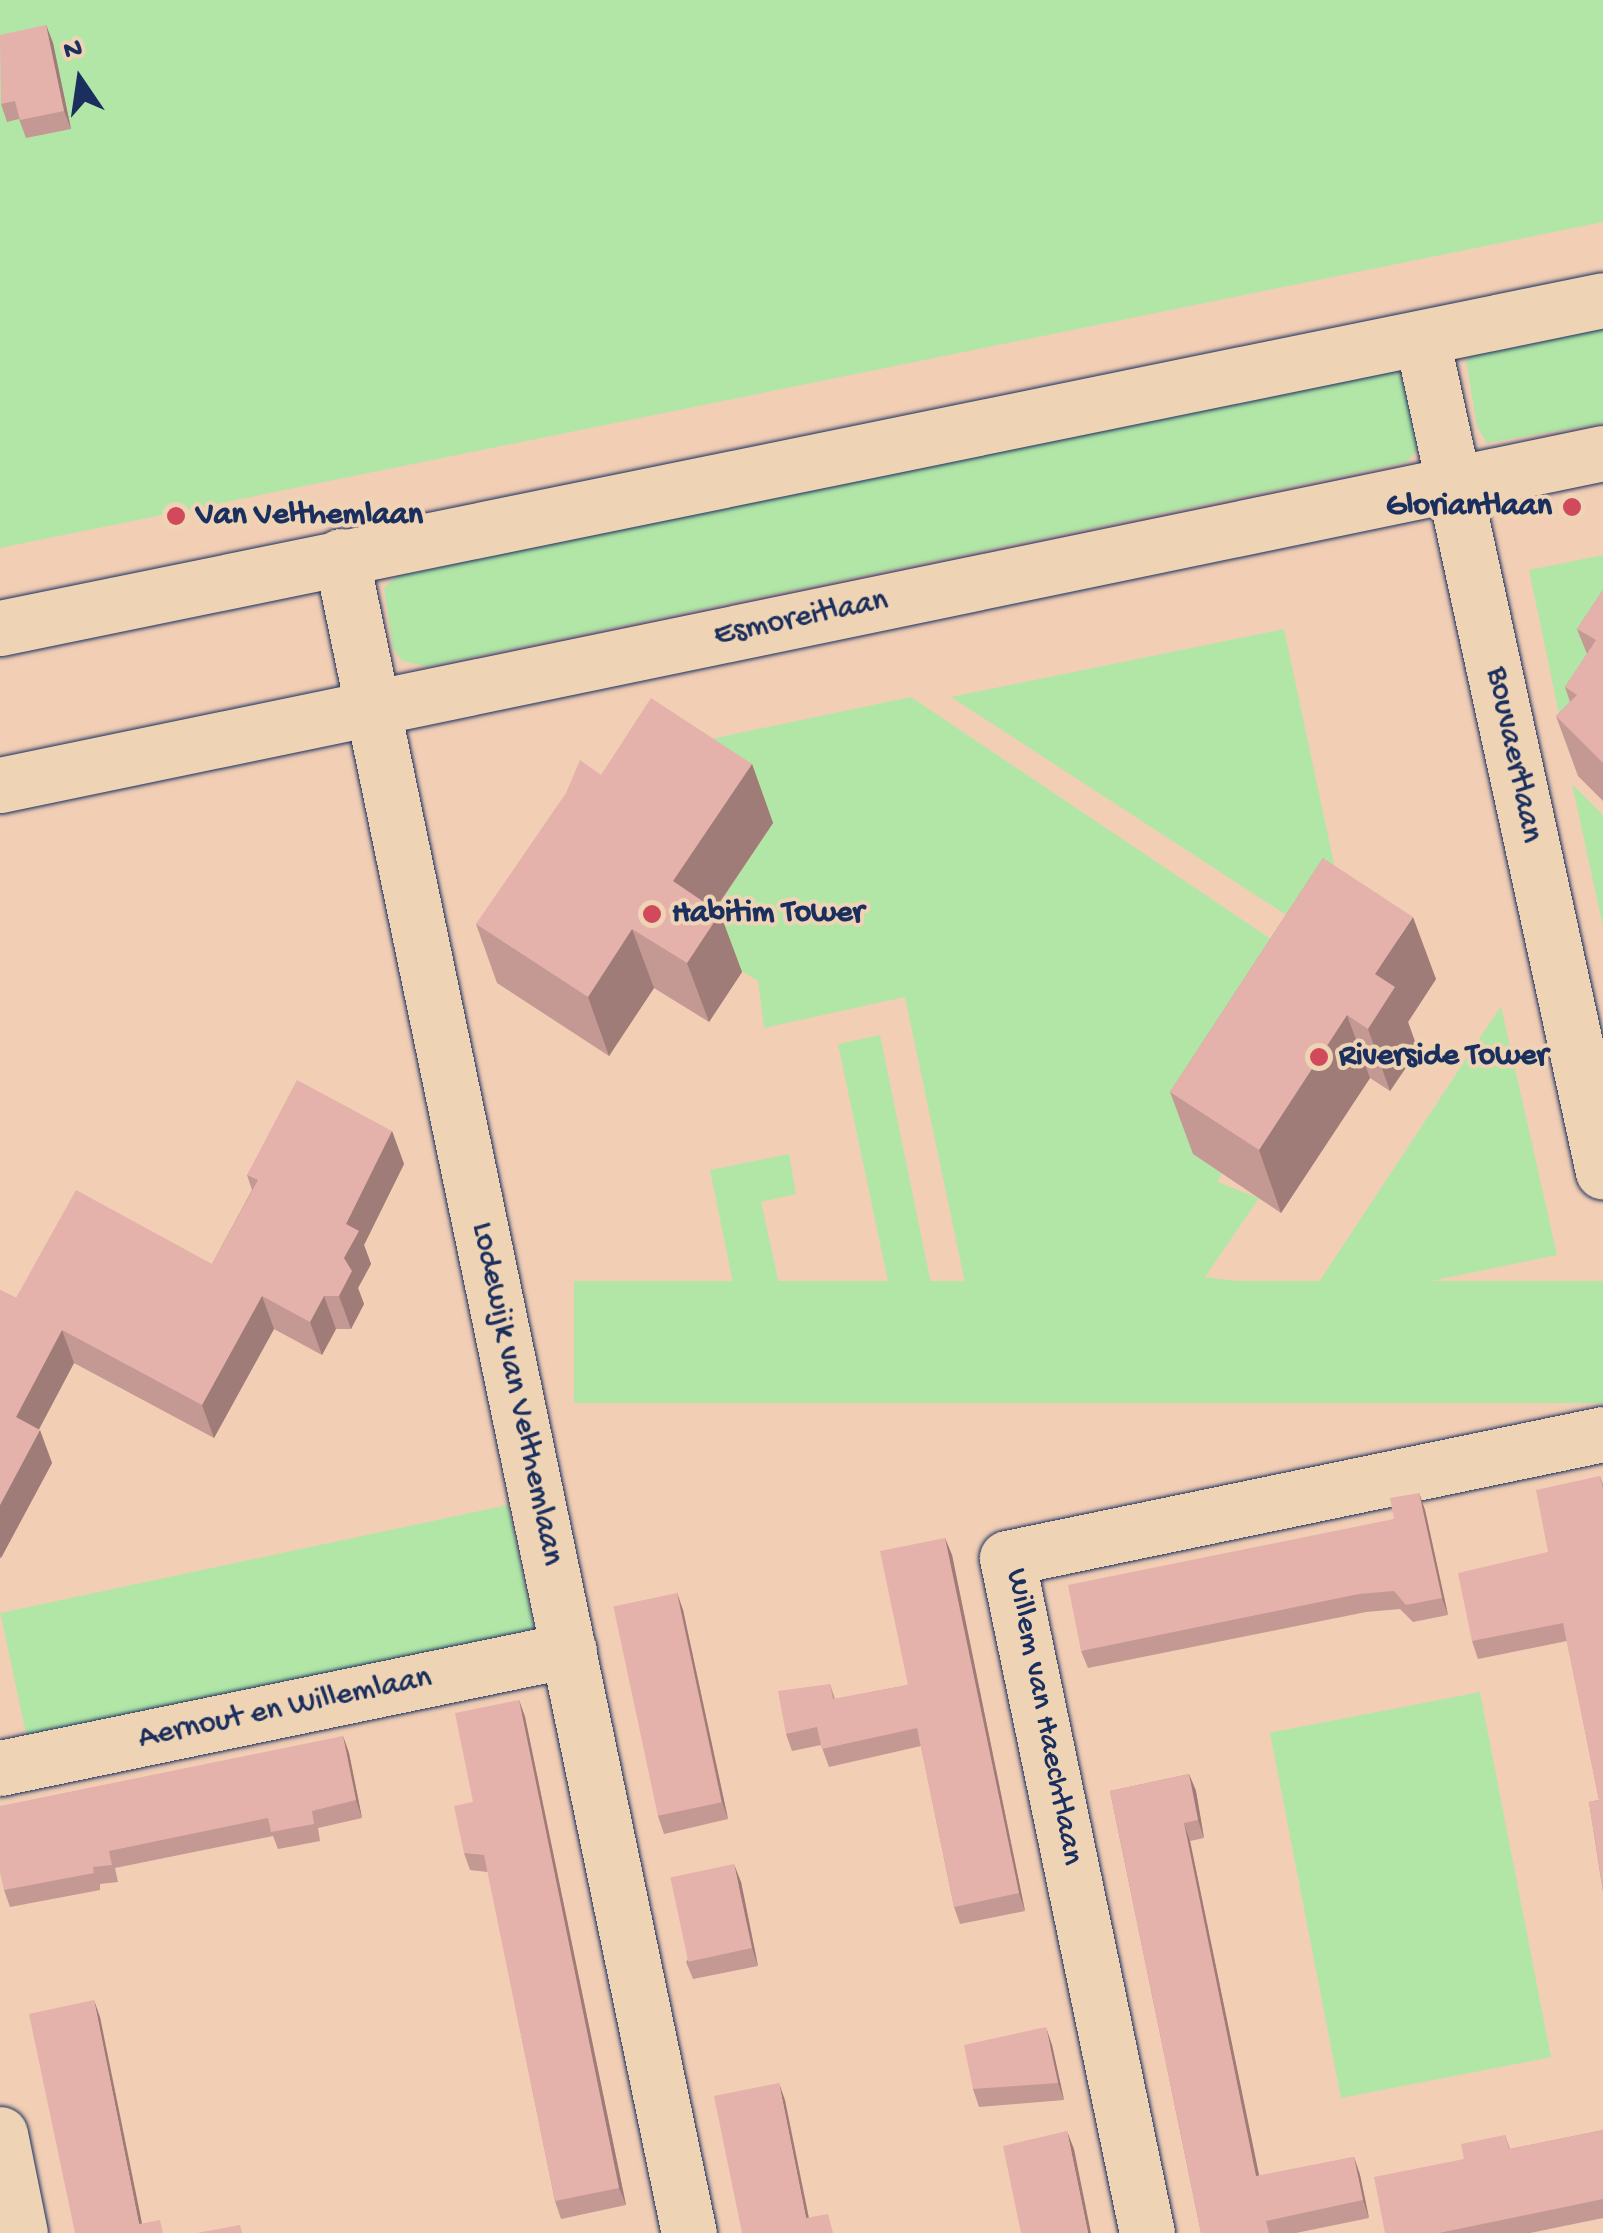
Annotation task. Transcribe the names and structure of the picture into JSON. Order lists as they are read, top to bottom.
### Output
{
  "streets": {
    "street": [
      "Esmoreitlaan",
      "Bouvaertlaan",
      "Lodewijk van Velthemlaan",
      "Aernout en Willemlaan",
      "Willem van Haechtlaan"
    ]
  },
  "crossings": [
    ["Esmoreitlaan", "Bouvaertlaan"],
    ["Esmoreitlaan", "Lodewijk van Velthemlaan"],
    ["Lodewijk van Velthemlaan", "Aernout en Willemlaan"]
  ],
  "places": [
    "Gloriantlaan",
    "Van Velthemlaan",
    "Habitim Tower",
    "Riverside Tower"
  ],
  "north": "top"
}
